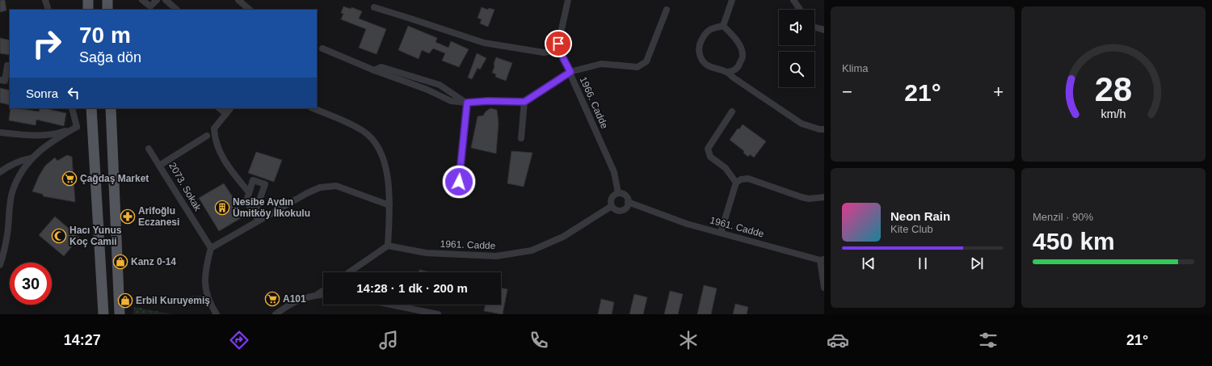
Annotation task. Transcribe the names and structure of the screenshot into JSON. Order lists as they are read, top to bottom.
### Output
{
  "streets": {
    "street": ["1966. Cadde", "2073. Sokak", "1961. Cadde"]
  },
  "crossings": [
    ["1966. Cadde", "1961. Cadde"]
  ],
  "places": {
    "supermarket": ["Çağdaş Market", "A101"],
    "building": ["Nesibe Aydın Ümitköy İlkokulu"],
    "pharmacy": ["Arifoğlu Eczanesi"],
    "mosque": ["Hacı Yunus Koç Camii"],
    "shop": ["Kanz 0-14", "Erbil Kuruyemiş"]
  },
  "page": {
    "tile": [
      "Klima",
      ["Menzil · 90%", "450 km"]
    ],
    "turn": ["70 m", "Sağa dön"],
    "then": "Sonra",
    "heat": ["−", "21°", "+"],
    "song": ["Neon Rain", "Kite Club"],
    "limit": "30",
    "trip": "14:28 · 1 dk · 200 m",
    "tabs": ["14:27", "21°"],
    "gauge": ["28", "km/h"]
  }
}
